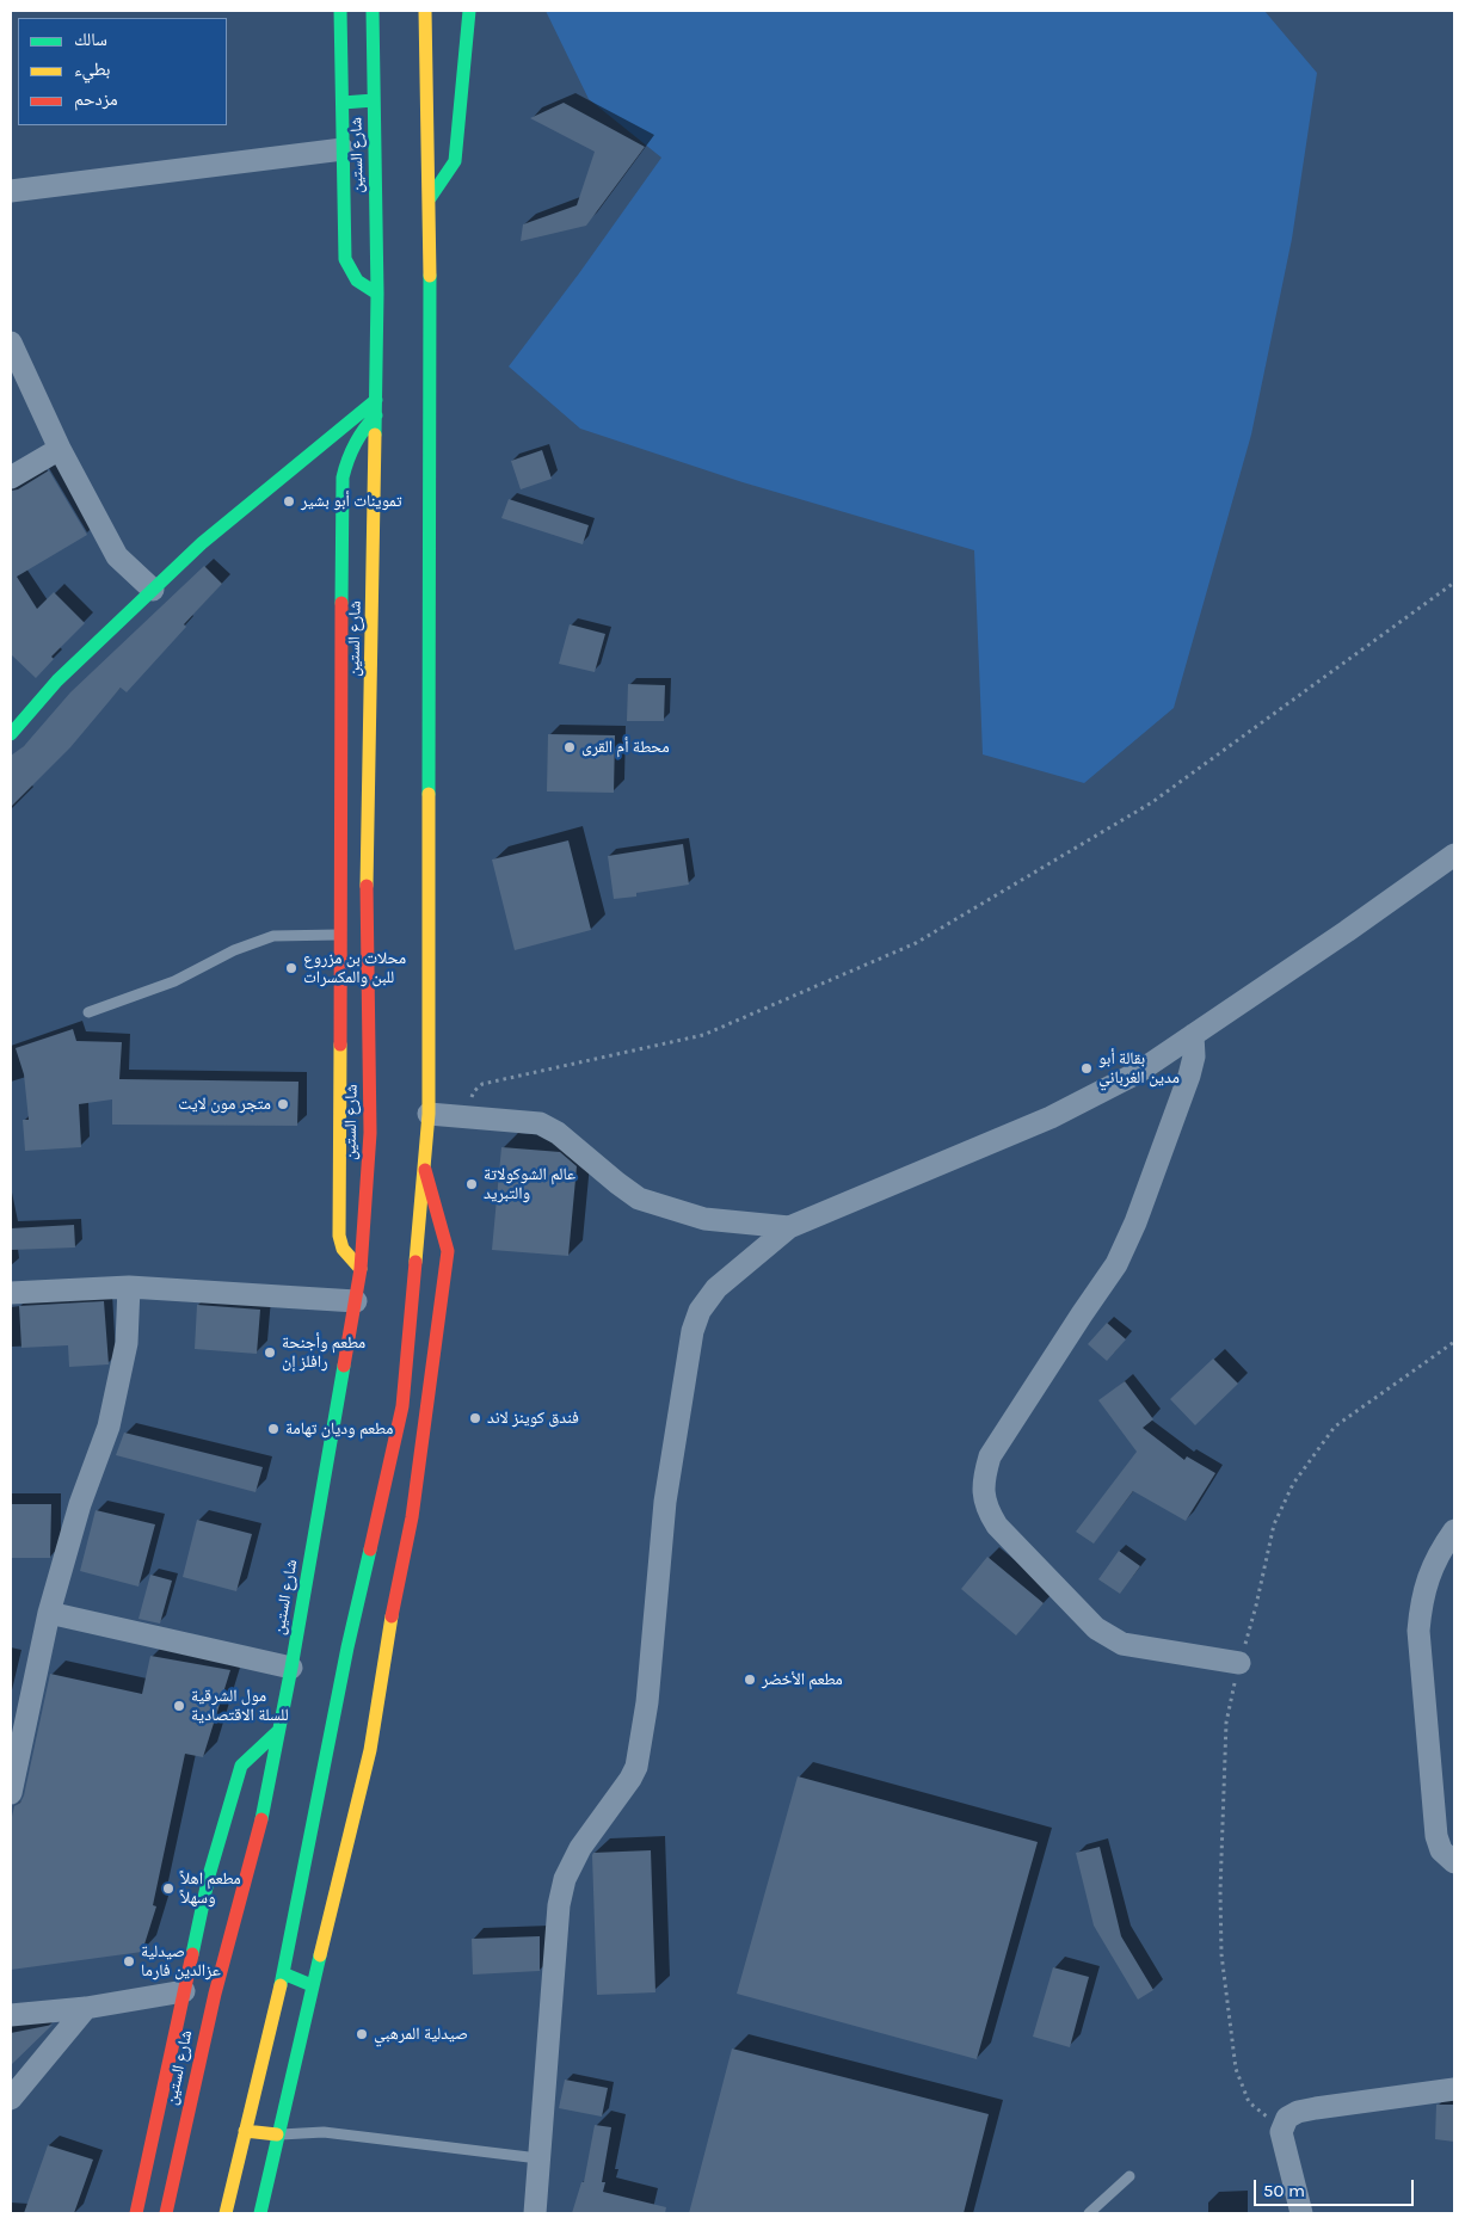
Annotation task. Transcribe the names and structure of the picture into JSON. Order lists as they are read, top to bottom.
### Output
{
  "streets": {
    "main road": ["شارع الستين"]
  },
  "places": [
    "تموينات أبو بشير",
    "محطة أم القرى",
    "محلات بن مزروع للبن والمكسرات",
    "بقالة أبو مدين الغرباني",
    "متجر مون لايت",
    "عالم الشوكولاتة والتبريد",
    "مطعم وأجنحة رافلز إن",
    "فندق كوينز لاند",
    "مطعم وديان تهامة",
    "مطعم الأخضر",
    "مول الشرقية للسلة الاقتصادية",
    "مطعم اهلاً وسهلاً",
    "صيدلية عزالدين فارما",
    "صيدلية المرهبي"
  ],
  "legend": ["سالك", "بطيء", "مزدحم"],
  "scale_bar": "50 m"
}
